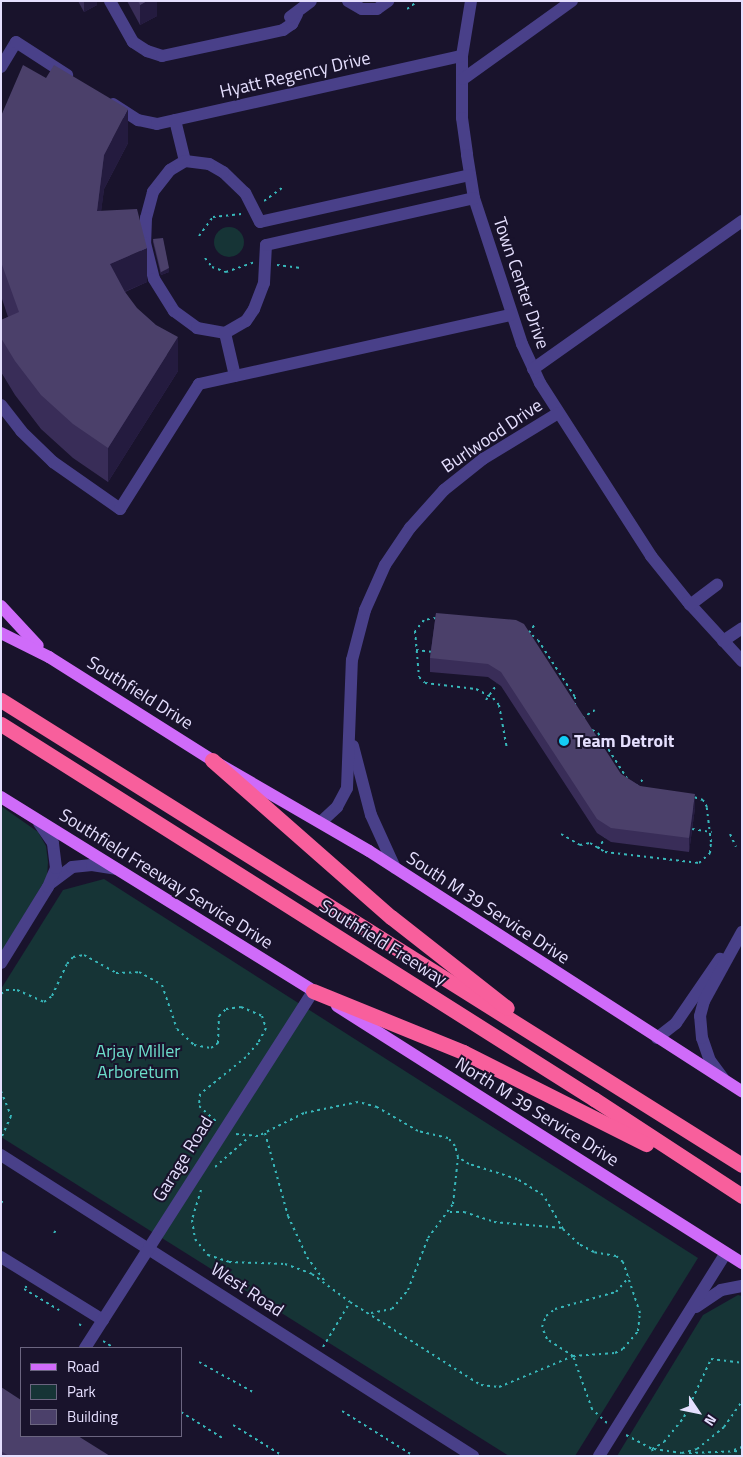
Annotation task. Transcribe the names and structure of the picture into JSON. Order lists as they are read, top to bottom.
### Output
{
  "streets": {
    "highway": ["Southfield Freeway"],
    "main road": [
      "Southfield Drive",
      "Southfield Freeway Service Drive",
      "South M 39 Service Drive",
      "North M 39 Service Drive"
    ],
    "street": [
      "Hyatt Regency Drive",
      "Town Center Drive",
      "Burlwood Drive",
      "Garage Road",
      "West Road"
    ]
  },
  "crossings": [
    ["Hyatt Regency Drive", "Town Center Drive"],
    ["Town Center Drive", "Burlwood Drive"],
    ["Burlwood Drive", "South M 39 Service Drive"],
    ["Southfield Drive", "South M 39 Service Drive"],
    ["Southfield Freeway Service Drive", "North M 39 Service Drive"],
    ["Southfield Freeway Service Drive", "Garage Road"],
    ["North M 39 Service Drive", "Garage Road"],
    ["Garage Road", "West Road"]
  ],
  "parks": ["Arjay Miller Arboretum"],
  "places": ["Team Detroit"],
  "legend": ["Road", "Park", "Building"],
  "north": "bottom right"
}
